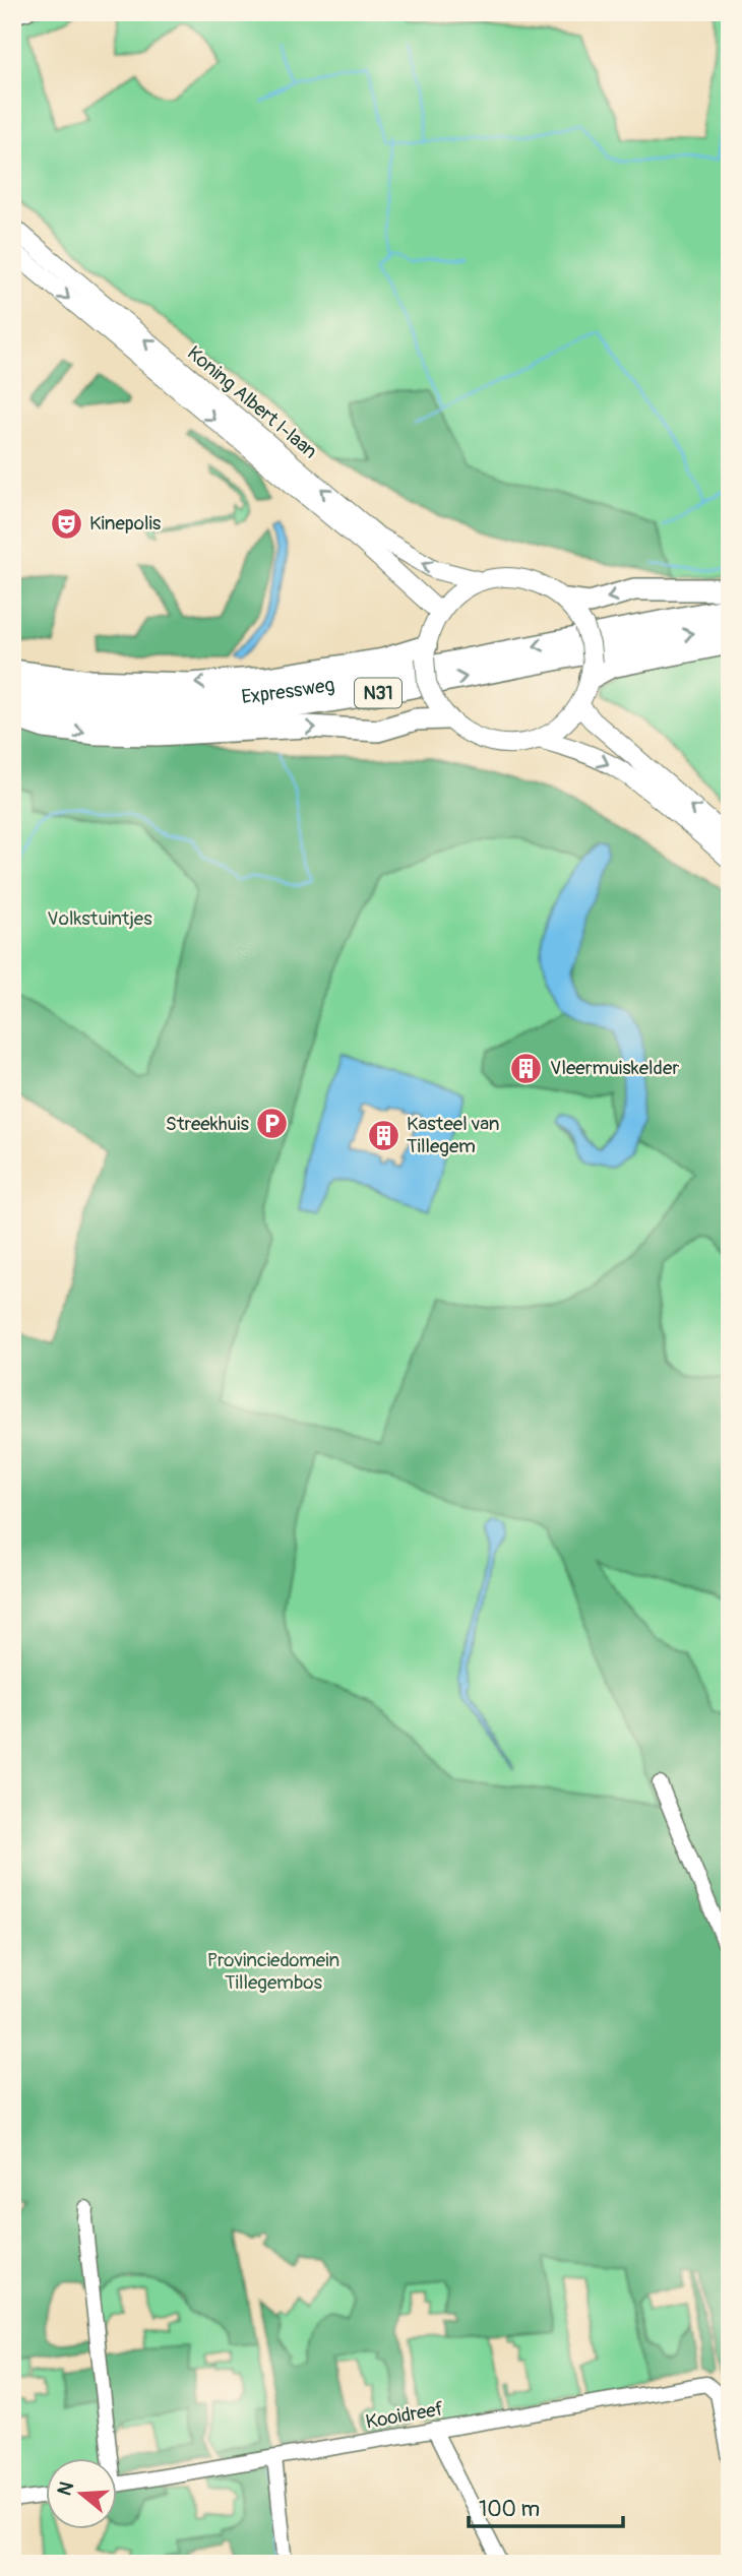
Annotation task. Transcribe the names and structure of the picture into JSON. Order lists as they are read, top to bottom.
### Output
{
  "streets": {
    "highway": ["Expressweg", "N31"],
    "main road": ["Koning Albert I-laan"],
    "street": ["Kooidreef"]
  },
  "crossings": [
    ["Koning Albert I-laan", "N31"]
  ],
  "parks": ["Volkstuintjes", "Provinciedomein Tillegembos"],
  "places": {
    "theatre": ["Kinepolis"],
    "building": ["Vleermuiskelder", "Kasteel van Tillegem"],
    "parking": ["Streekhuis"]
  },
  "scale_bar": "100 m",
  "north": "left"
}
